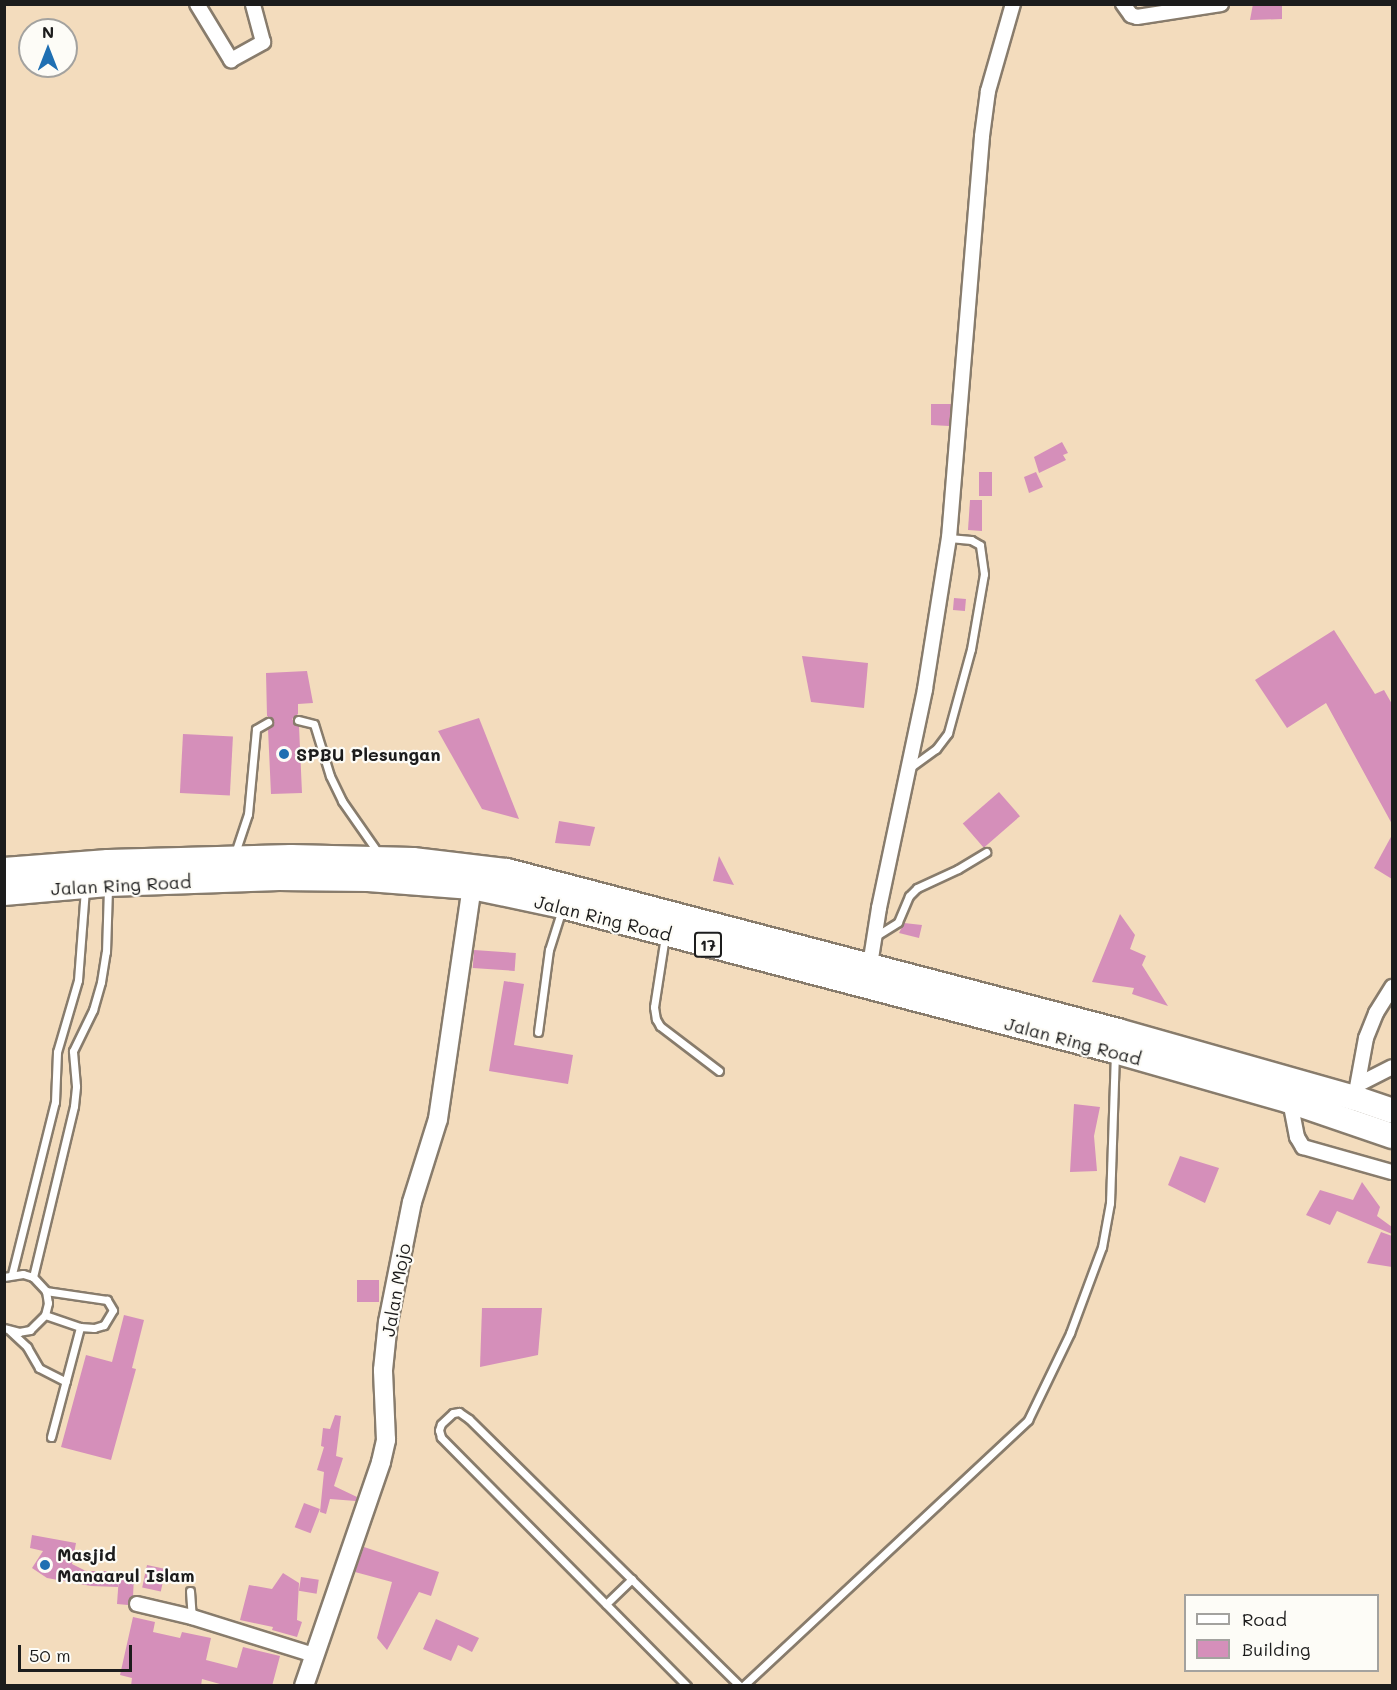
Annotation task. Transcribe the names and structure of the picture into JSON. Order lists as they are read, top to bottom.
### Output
{
  "streets": {
    "highway": ["Jalan Ring Road", "17"],
    "street": ["Jalan Mojo"]
  },
  "crossings": [
    ["Jalan Ring Road", "Jalan Mojo"]
  ],
  "places": ["SPBU Plesungan", "Masjid Manaarul Islam"],
  "legend": ["Road", "Building"],
  "scale_bar": "50 m",
  "north": "top"
}
